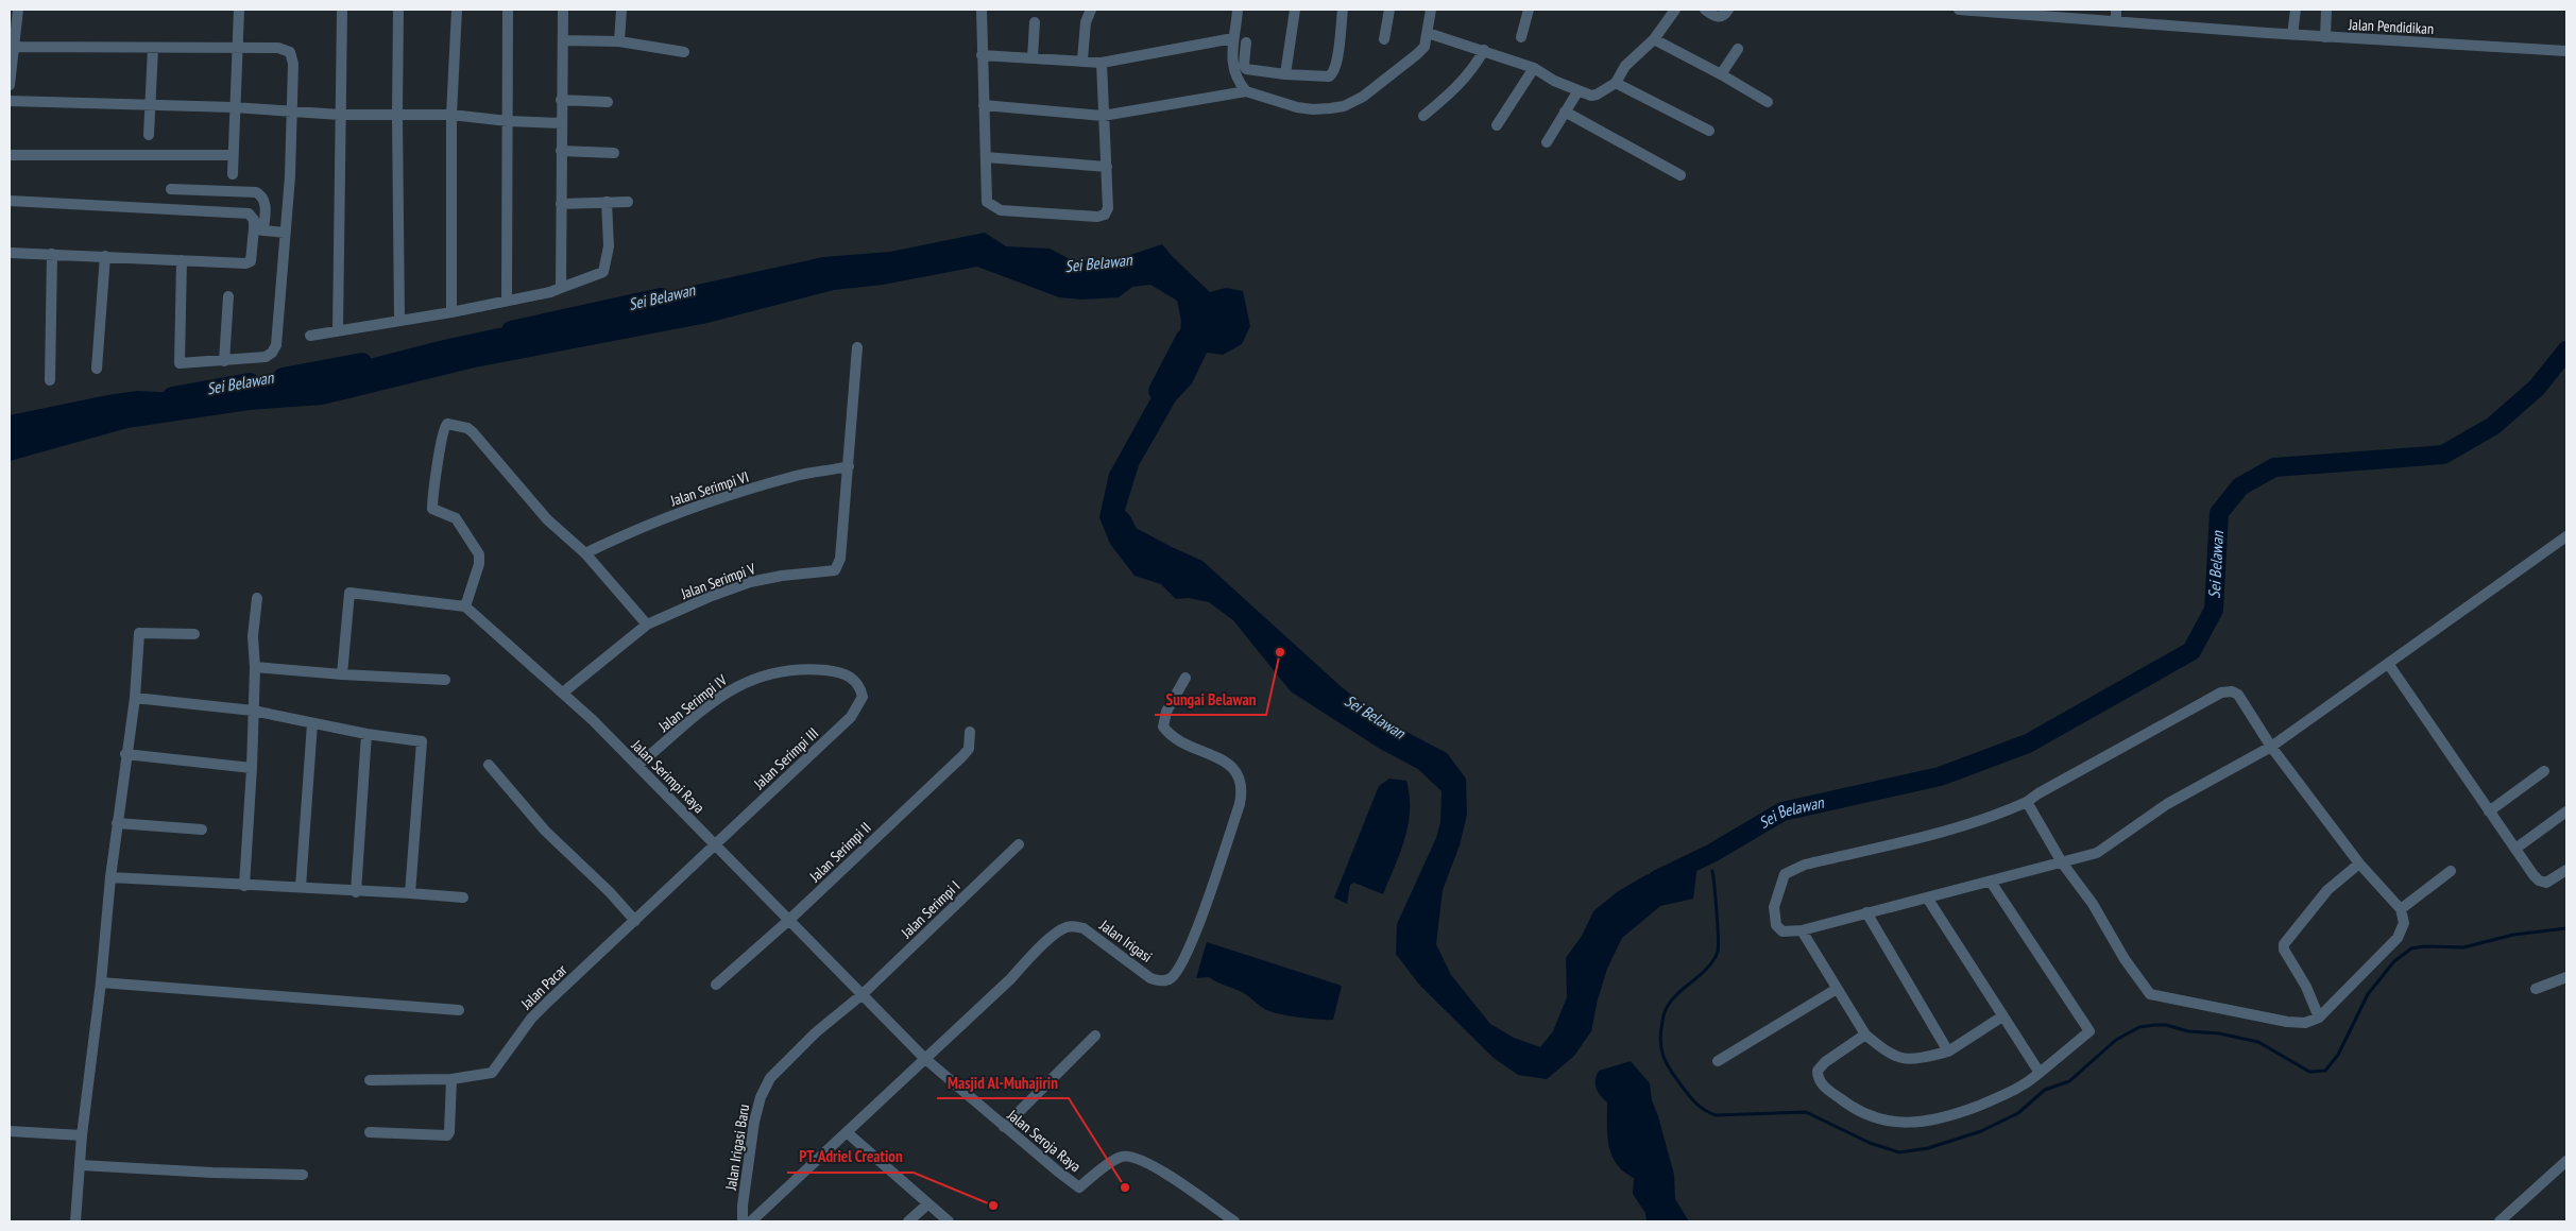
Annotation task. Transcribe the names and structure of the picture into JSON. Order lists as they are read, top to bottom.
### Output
{
  "streets": {
    "street": [
      "Jalan Pendidikan",
      "Jalan Serimpi VI",
      "Jalan Serimpi V",
      "Jalan Serimpi IV",
      "Jalan Serimpi III",
      "Jalan Serimpi Raya",
      "Jalan Serimpi II",
      "Jalan Serimpi I",
      "Jalan Irigasi",
      "Jalan Pacar",
      "Jalan Seroja Raya",
      "Jalan Irigasi Baru"
    ]
  },
  "crossings": [
    ["Jalan Serimpi VI", "Jalan Serimpi V"],
    ["Jalan Serimpi V", "Jalan Serimpi Raya"],
    ["Jalan Serimpi IV", "Jalan Serimpi III"],
    ["Jalan Serimpi IV", "Jalan Serimpi Raya"],
    ["Jalan Serimpi III", "Jalan Serimpi Raya"],
    ["Jalan Serimpi III", "Jalan Pacar"],
    ["Jalan Serimpi Raya", "Jalan Serimpi II"],
    ["Jalan Serimpi Raya", "Jalan Serimpi I"],
    ["Jalan Serimpi Raya", "Jalan Irigasi"],
    ["Jalan Serimpi Raya", "Jalan Pacar"],
    ["Jalan Serimpi Raya", "Jalan Seroja Raya"],
    ["Jalan Serimpi Raya", "Jalan Irigasi Baru"],
    ["Jalan Serimpi I", "Jalan Irigasi Baru"],
    ["Jalan Irigasi", "Jalan Seroja Raya"]
  ],
  "water": ["Sei Belawan"],
  "places": ["Sungai Belawan", "Masjid Al-Muhajirin", "PT. Adriel Creation"]
}
